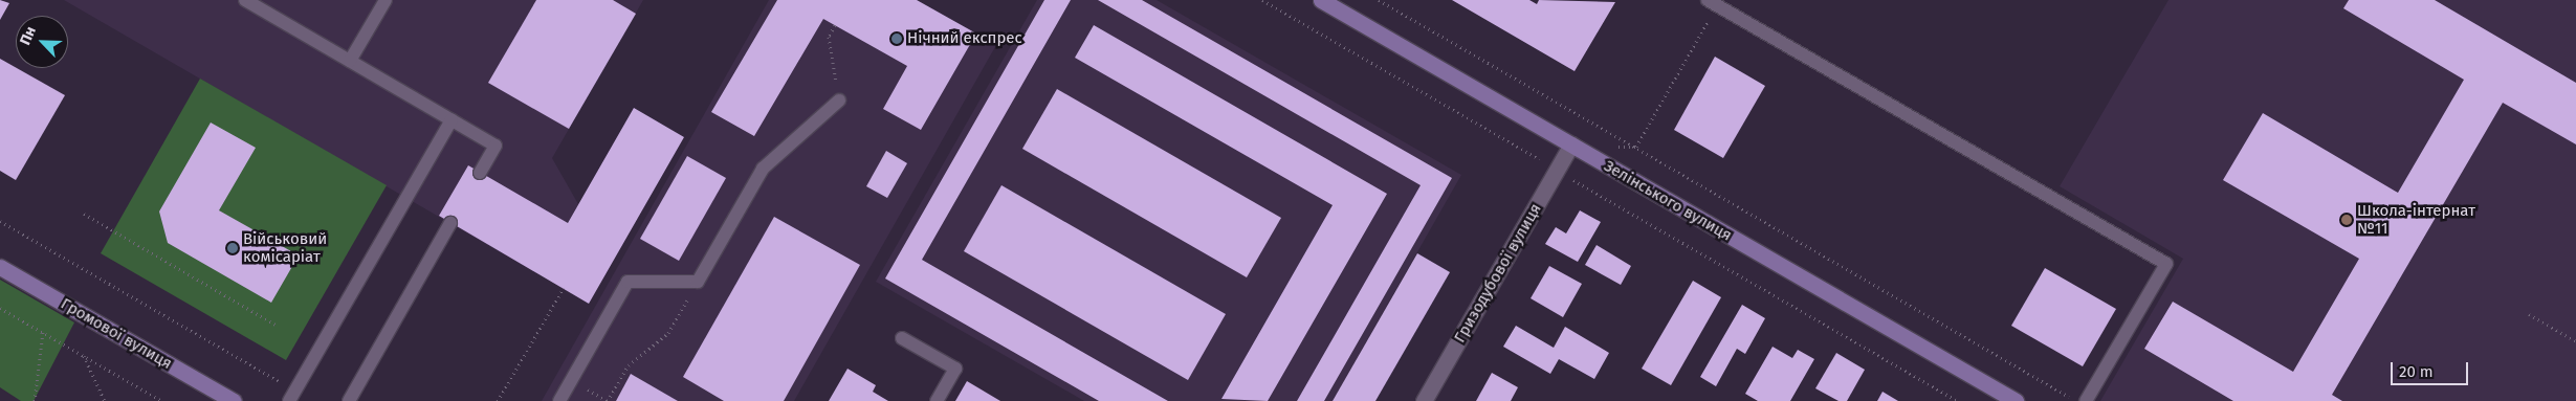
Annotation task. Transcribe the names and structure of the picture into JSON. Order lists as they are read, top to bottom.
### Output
{
  "streets": {
    "street": ["Зелінського вулиця", "Гризодубової вулиця", "Громової вулиця"]
  },
  "crossings": [
    ["Зелінського вулиця", "Гризодубової вулиця"]
  ],
  "places": ["Нічний експрес", "Школа-інтернат №11", "Військовий комісаріат"],
  "scale_bar": "20 m",
  "north": "top left"
}
